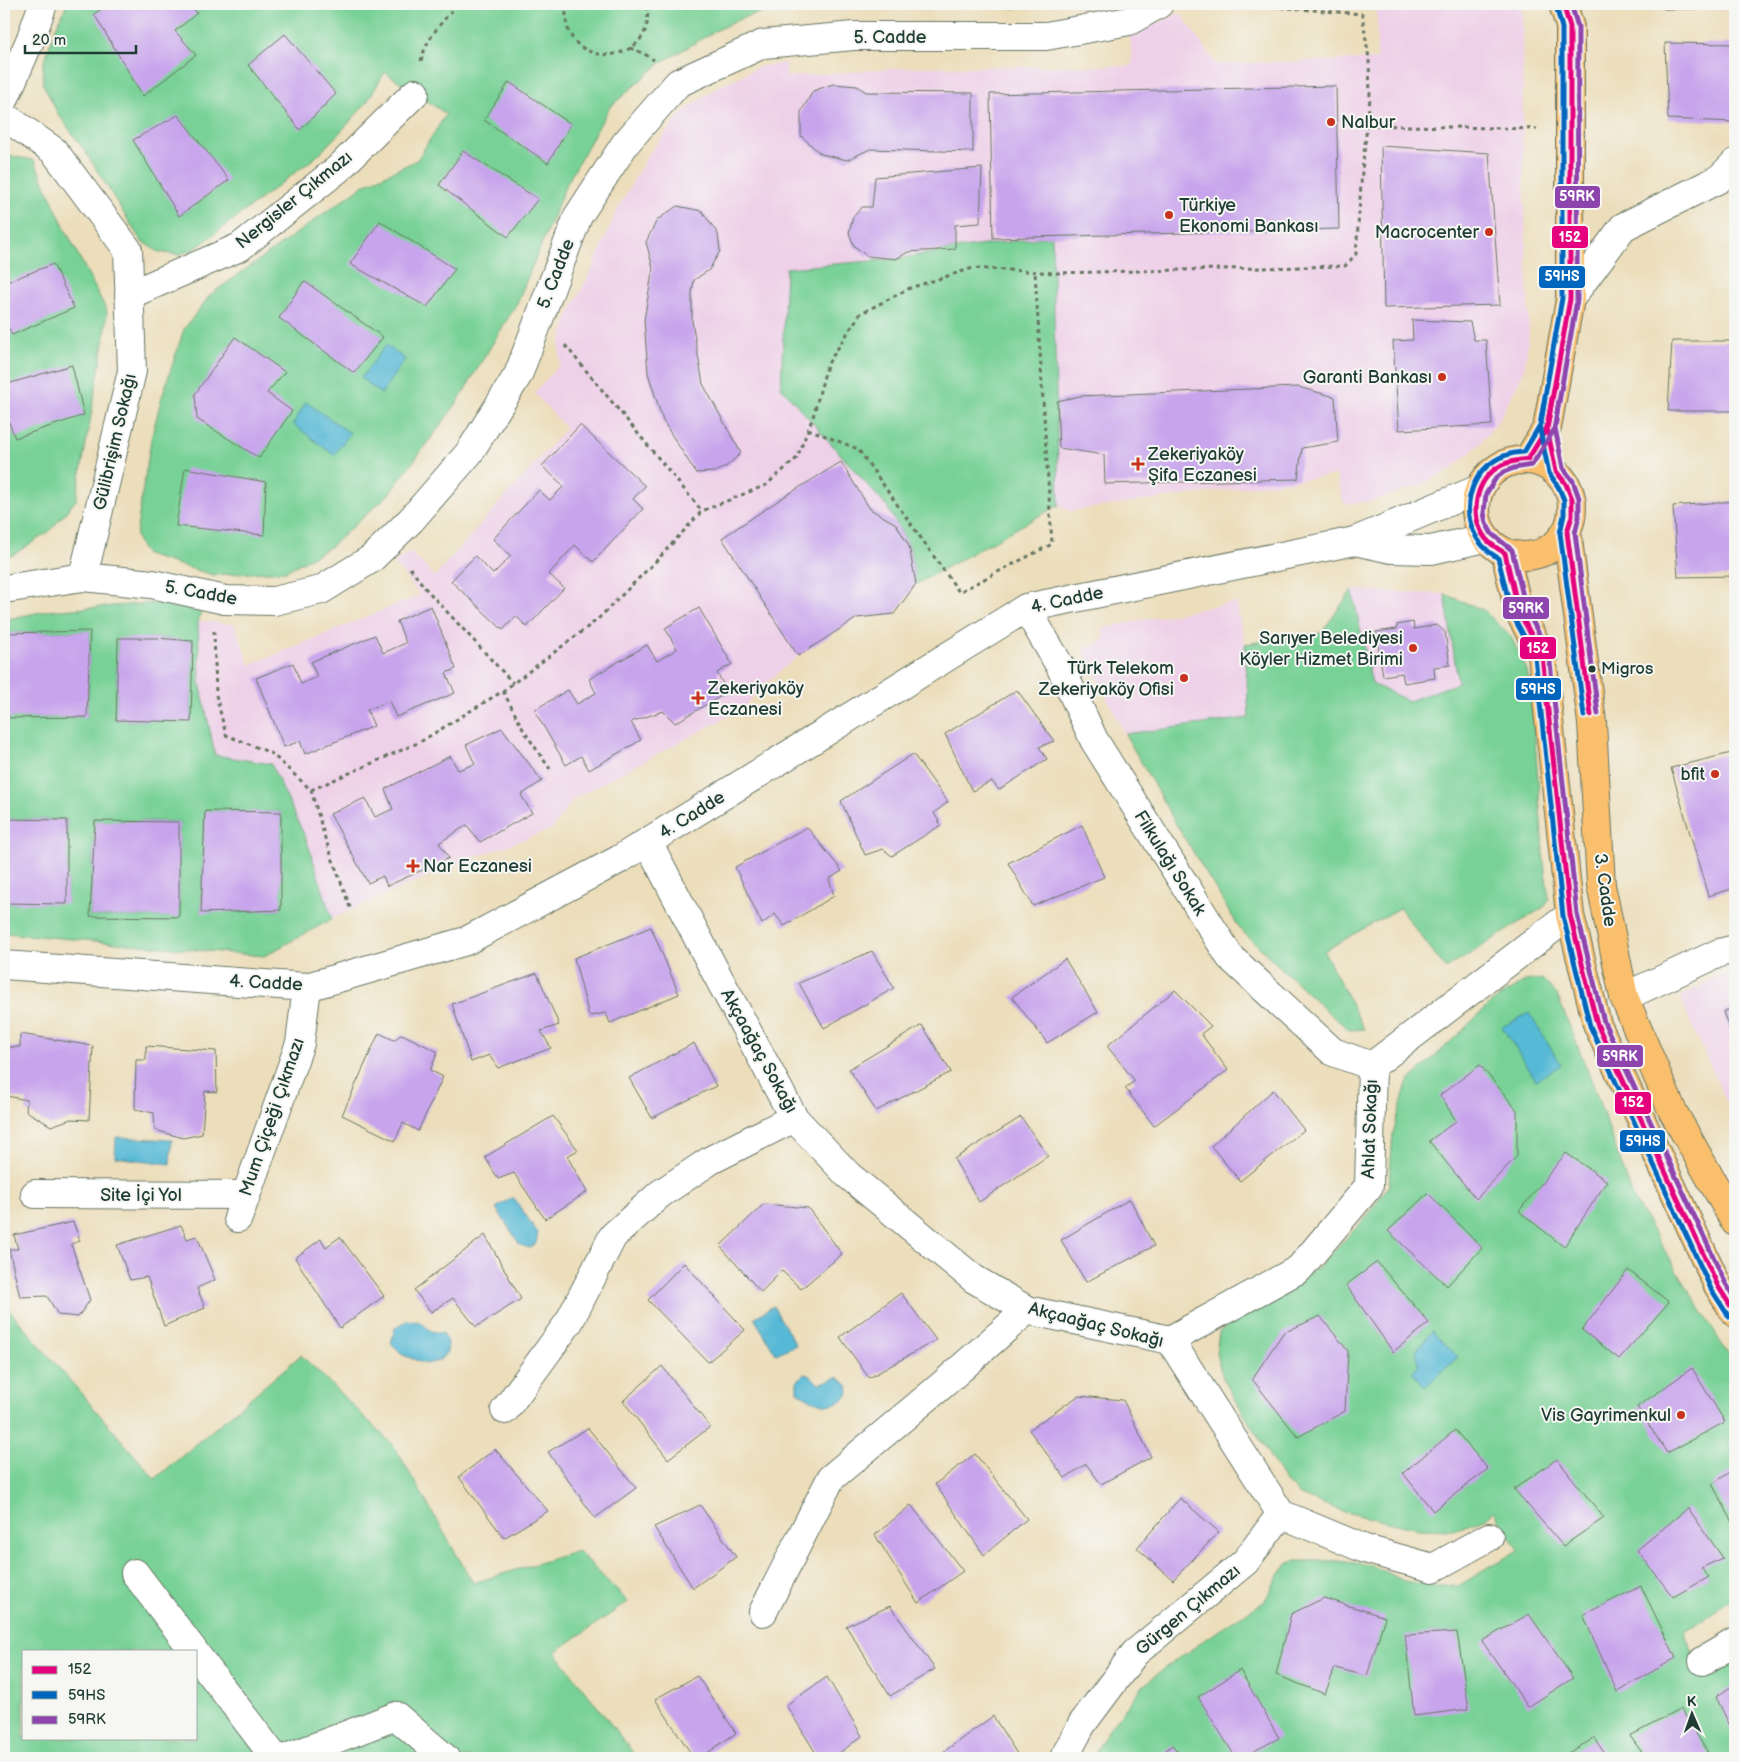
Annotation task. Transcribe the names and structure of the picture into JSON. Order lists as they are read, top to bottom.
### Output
{
  "streets": {
    "main road": ["3. Cadde"],
    "street": [
      "5. Cadde",
      "Nergisler Çıkmazı",
      "Gülibrişim Sokağı",
      "4. Cadde",
      "Filkulağı Sokak",
      "Akçaağaç Sokağı",
      "Mum Çiçeği Çıkmazı",
      "Ahlat Sokağı",
      "Site İçi Yol",
      "Gürgen Çıkmazı"
    ]
  },
  "crossings": [
    ["5. Cadde", "Gülibrişim Sokağı"],
    ["Nergisler Çıkmazı", "Gülibrişim Sokağı"],
    ["4. Cadde", "Filkulağı Sokak"],
    ["4. Cadde", "Akçaağaç Sokağı"],
    ["4. Cadde", "Mum Çiçeği Çıkmazı"],
    ["Filkulağı Sokak", "Ahlat Sokağı"],
    ["3. Cadde", "Ahlat Sokağı"],
    ["Akçaağaç Sokağı", "Ahlat Sokağı"],
    ["Akçaağaç Sokağı", "Gürgen Çıkmazı"],
    ["Mum Çiçeği Çıkmazı", "Site İçi Yol"]
  ],
  "places": {
    "other": [
      "Nalbur",
      "Türkiye Ekonomi Bankası",
      "Macrocenter",
      "Garanti Bankası",
      "Sarıyer Belediyesi Köyler Hizmet Birimi",
      "Migros",
      "Türk Telekom Zekeriyaköy Ofisi",
      "bfit",
      "Vis Gayrimenkul"
    ],
    "health": ["Zekeriyaköy Şifa Eczanesi", "Zekeriyaköy Eczanesi", "Nar Eczanesi"]
  },
  "lines": ["transit line 152", "transit line 59RK", "transit line 59HS"],
  "legend": ["152", "59HS", "59RK"],
  "scale_bar": "20 m",
  "north": "top"
}
